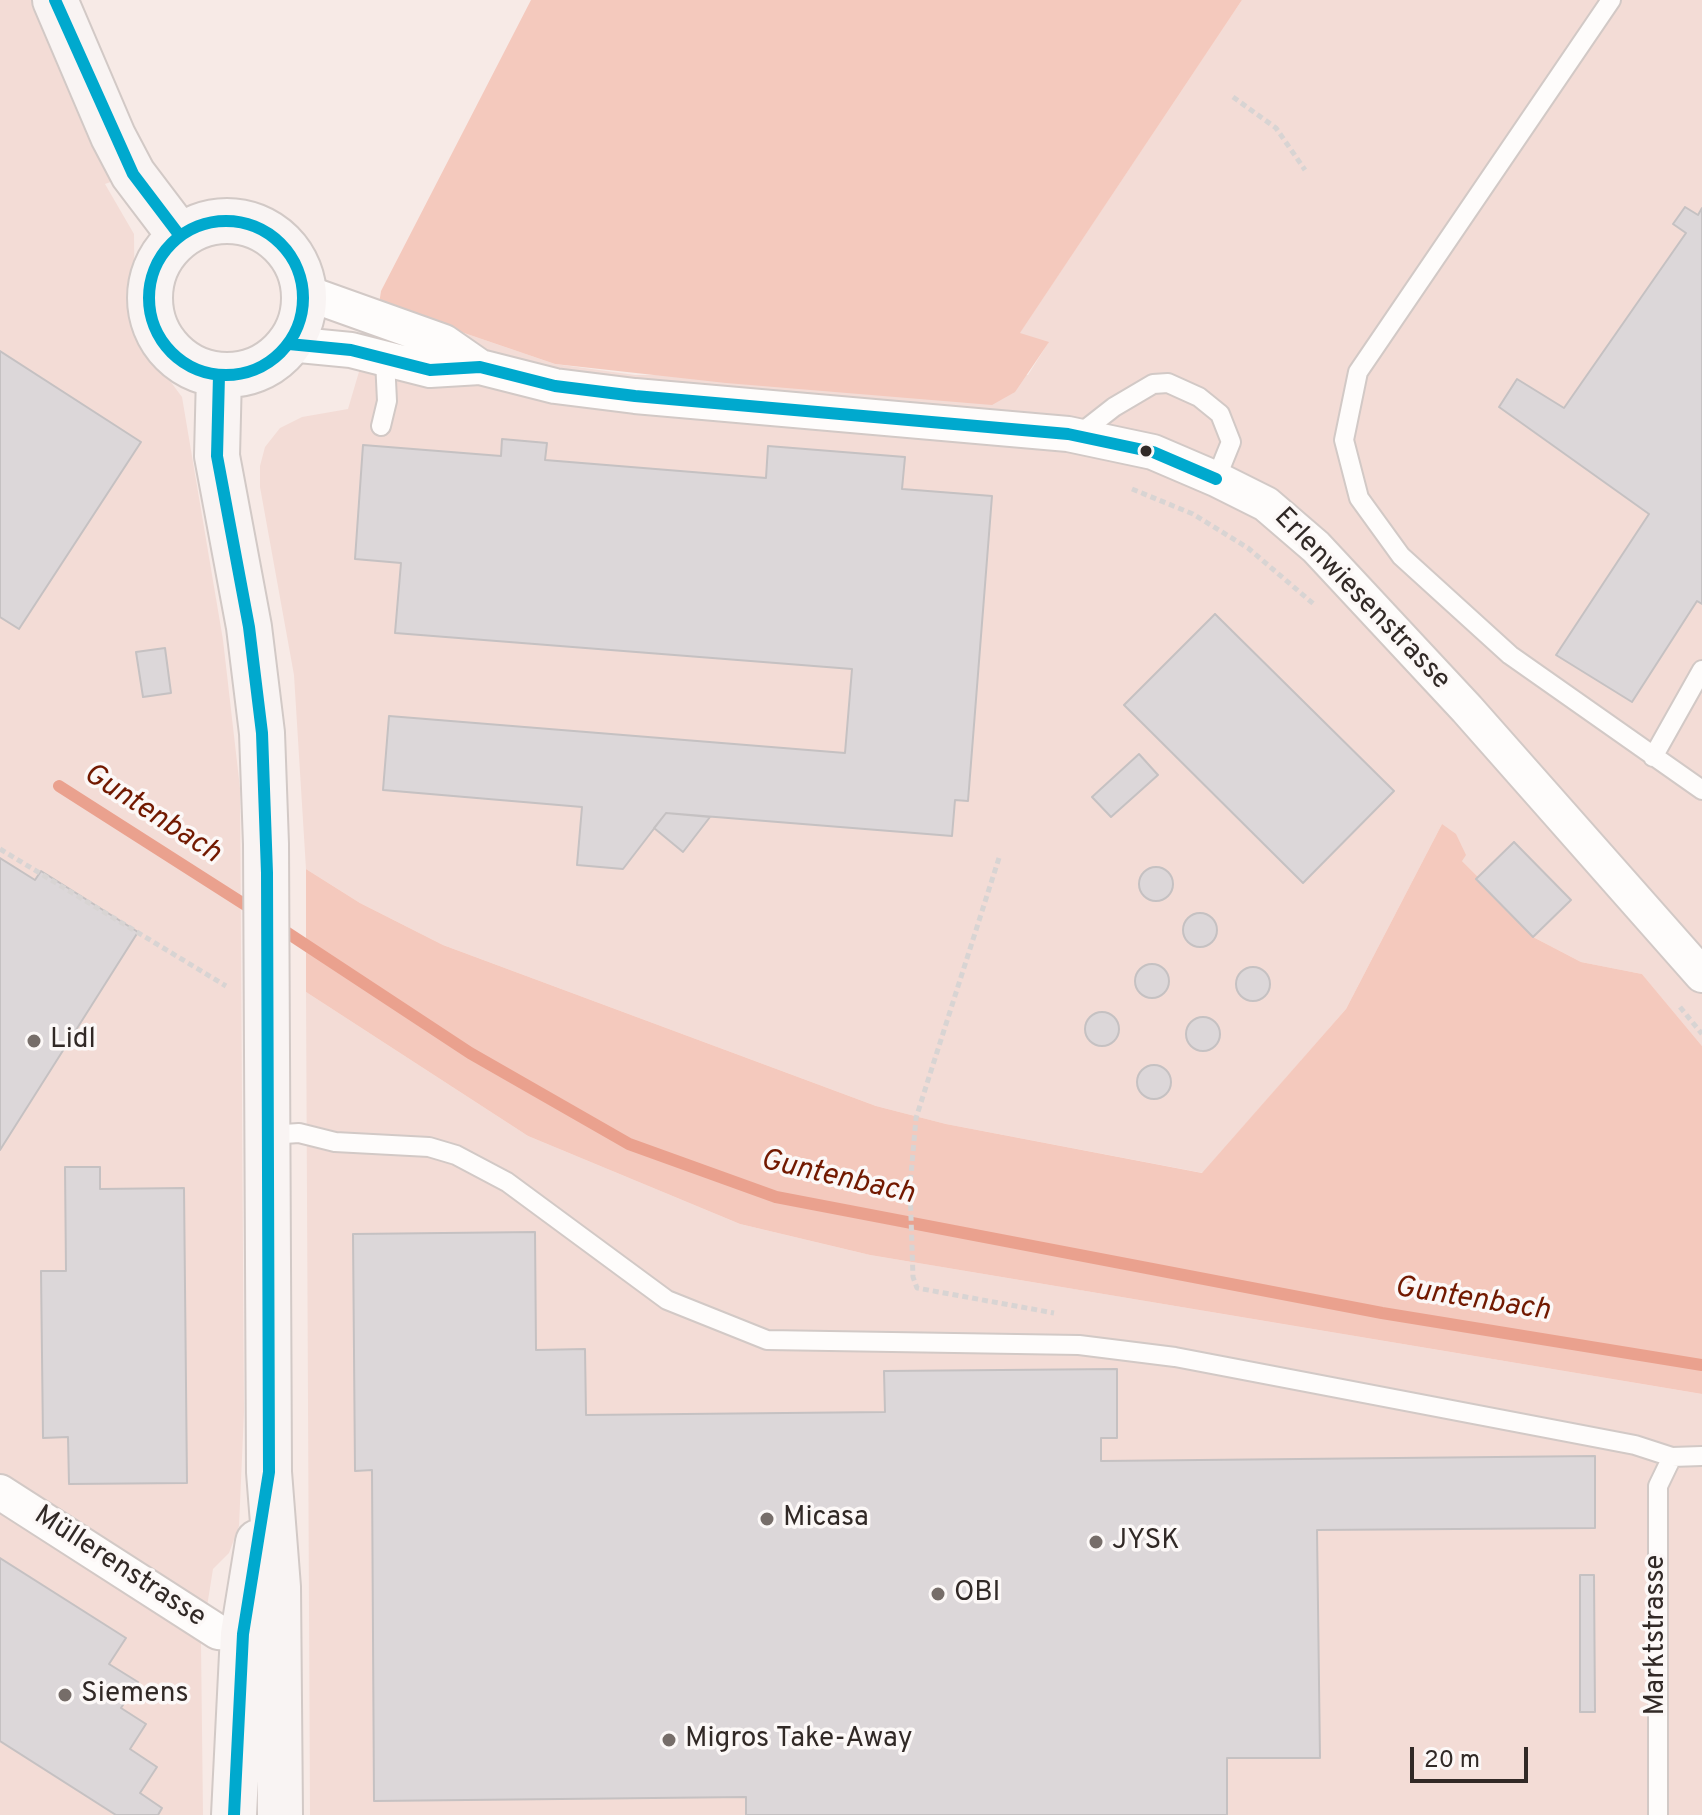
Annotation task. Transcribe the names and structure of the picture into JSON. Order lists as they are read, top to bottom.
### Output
{
  "streets": {
    "street": ["Erlenwiesenstrasse", "Müllerenstrasse"],
    "lane": ["Marktstrasse"]
  },
  "water": ["Guntenbach"],
  "places": [
    "Lidl",
    "Micasa",
    "JYSK",
    "OBI",
    "Siemens",
    "Migros Take-Away"
  ],
  "scale_bar": "20 m"
}
